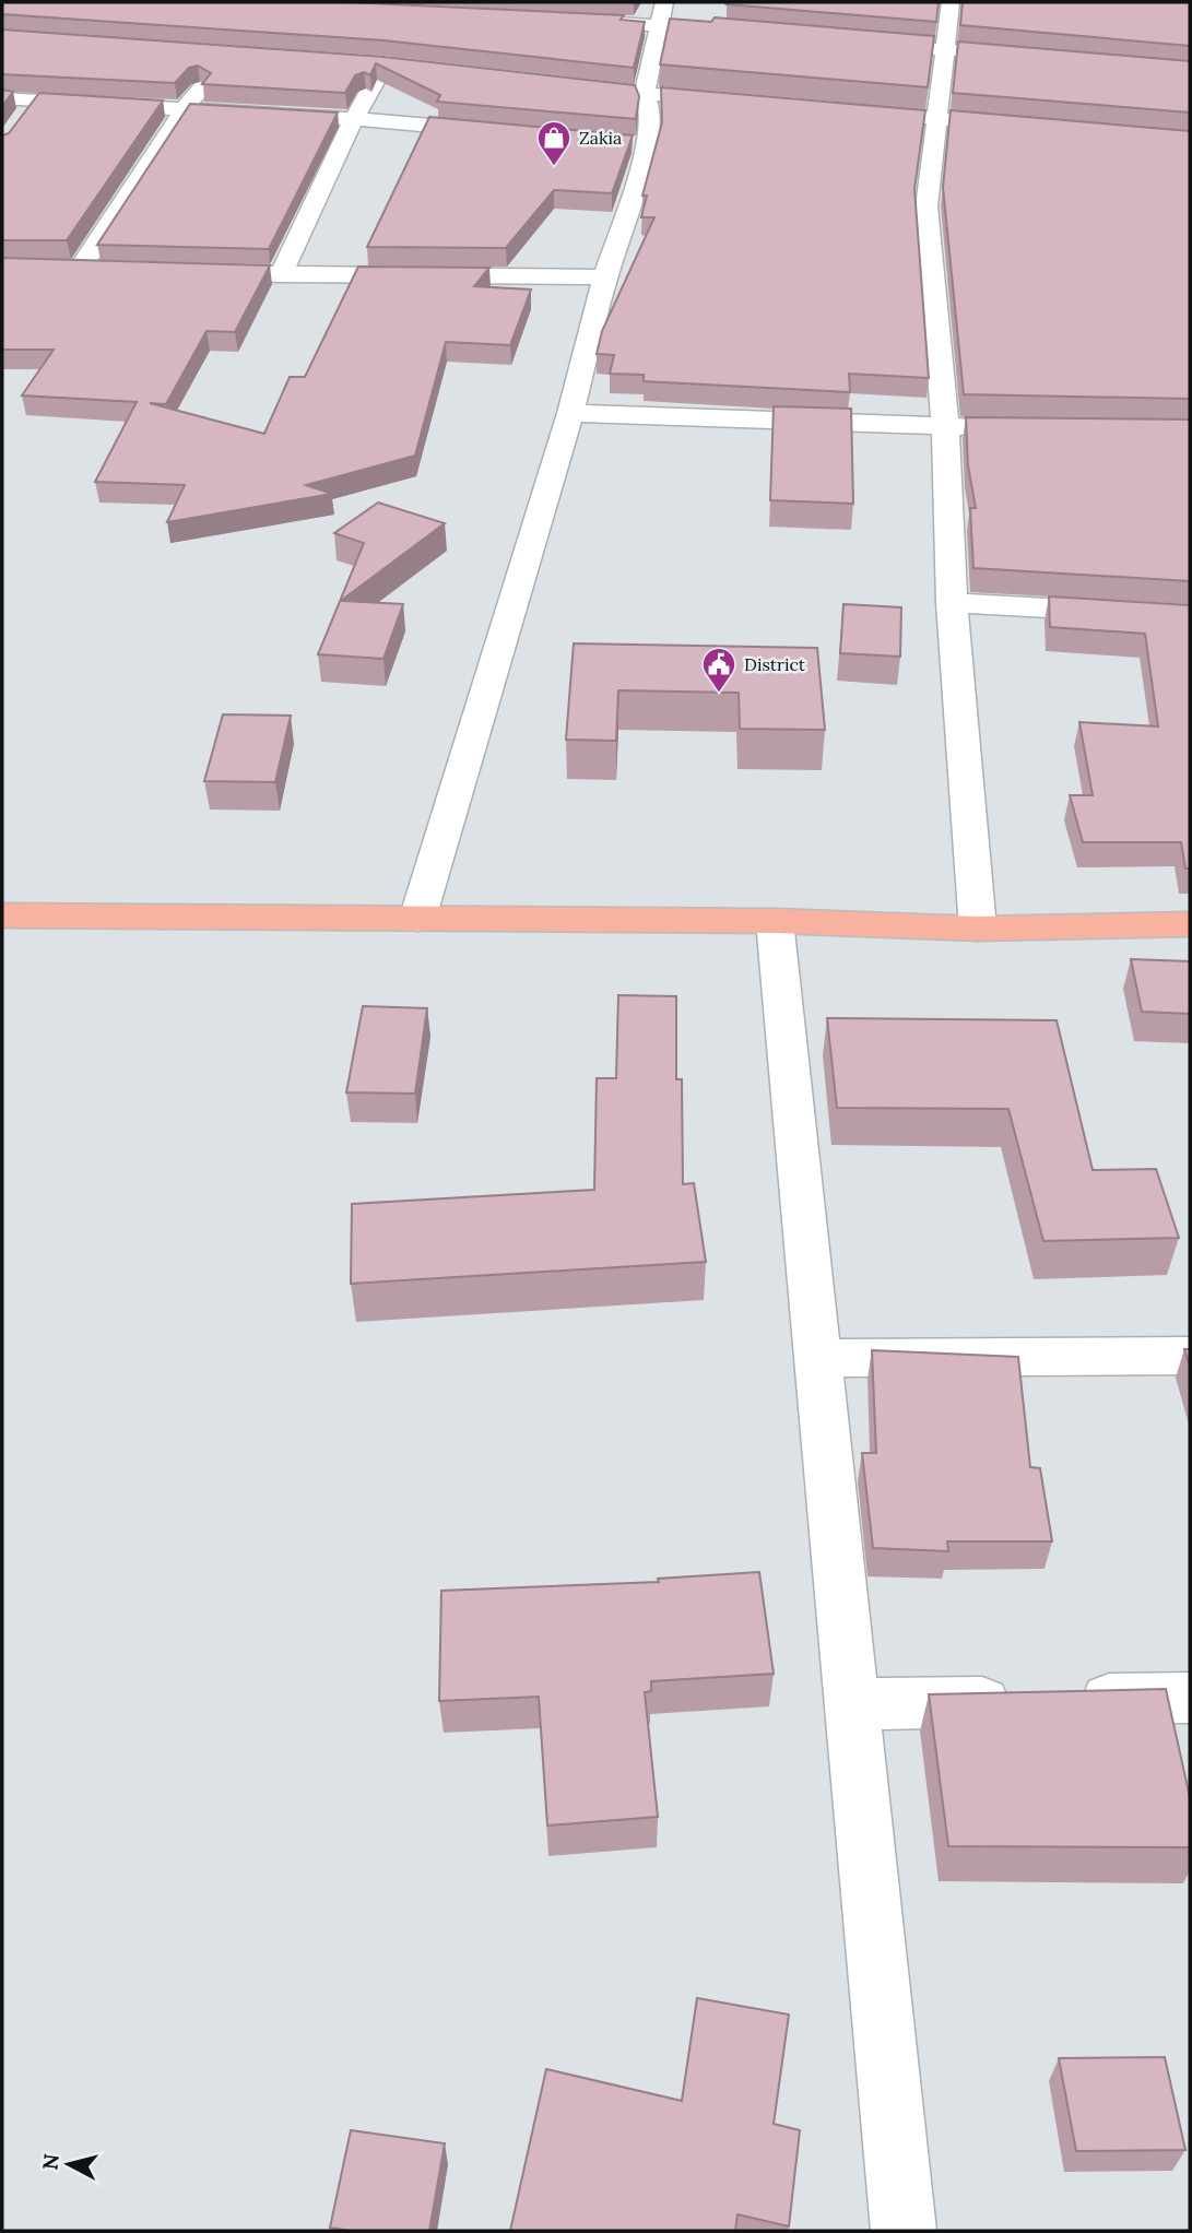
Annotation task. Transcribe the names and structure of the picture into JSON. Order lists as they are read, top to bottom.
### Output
{
  "places": {
    "shop": ["Zakia"],
    "public building": ["District"]
  },
  "north": "left"
}
